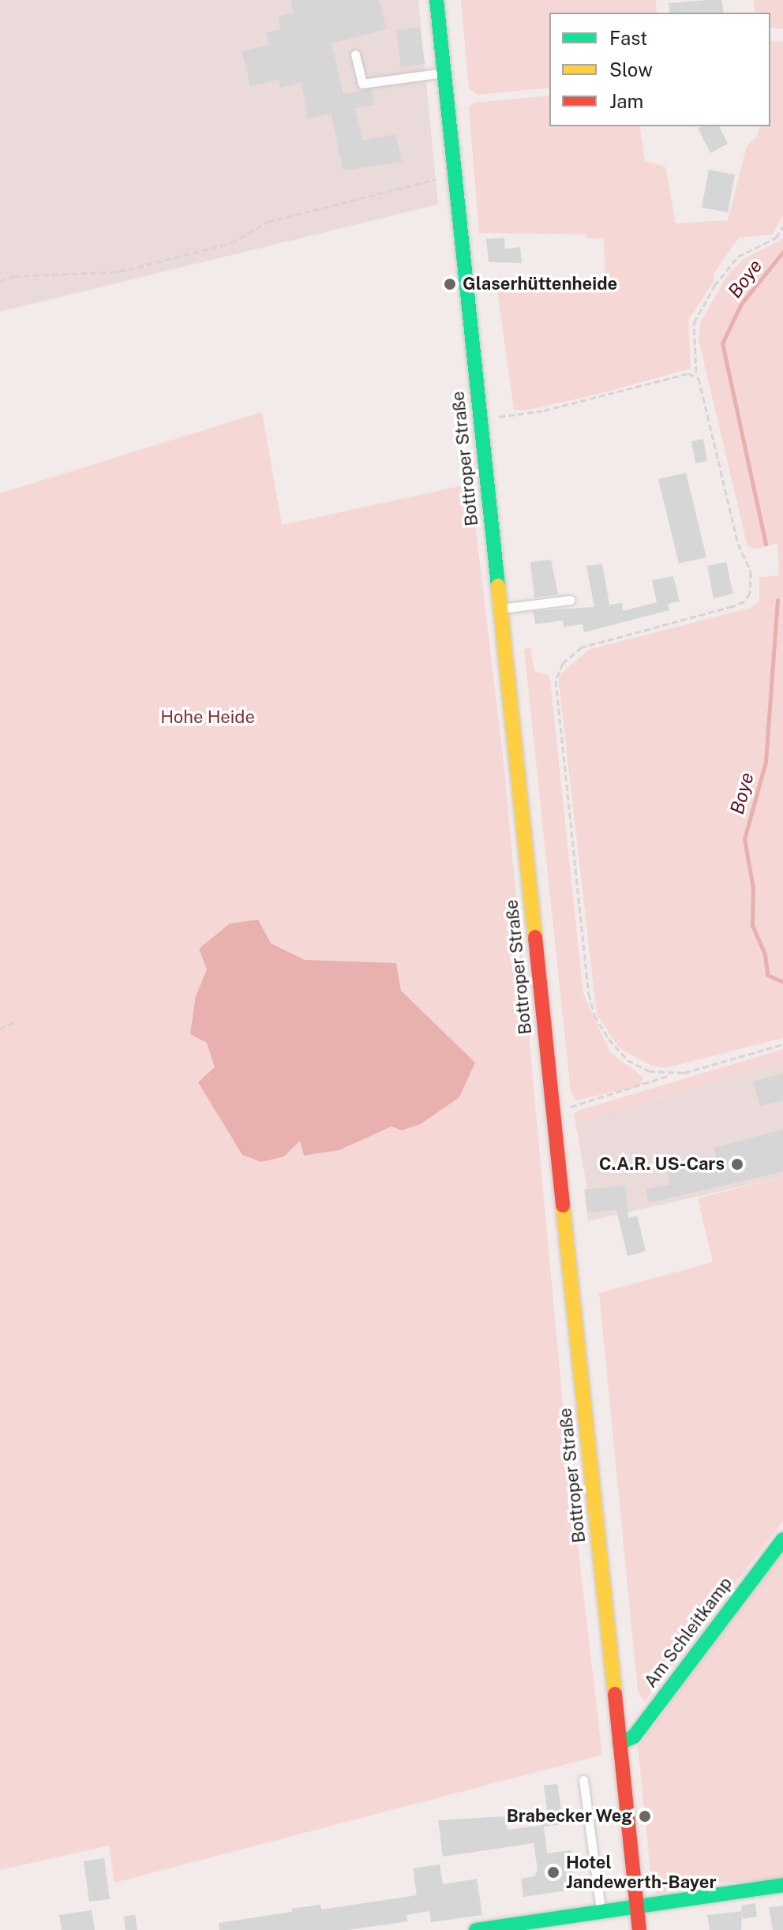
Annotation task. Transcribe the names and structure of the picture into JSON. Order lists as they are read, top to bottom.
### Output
{
  "streets": {
    "main road": ["Bottroper Straße", "Am Schleitkamp"]
  },
  "crossings": [
    ["Bottroper Straße", "Am Schleitkamp"]
  ],
  "water": ["Boye"],
  "parks": ["Hohe Heide"],
  "places": [
    "Glaserhüttenheide",
    "C.A.R. US-Cars",
    "Brabecker Weg",
    "Hotel Jandewerth-Bayer"
  ],
  "legend": ["Fast", "Slow", "Jam"]
}
